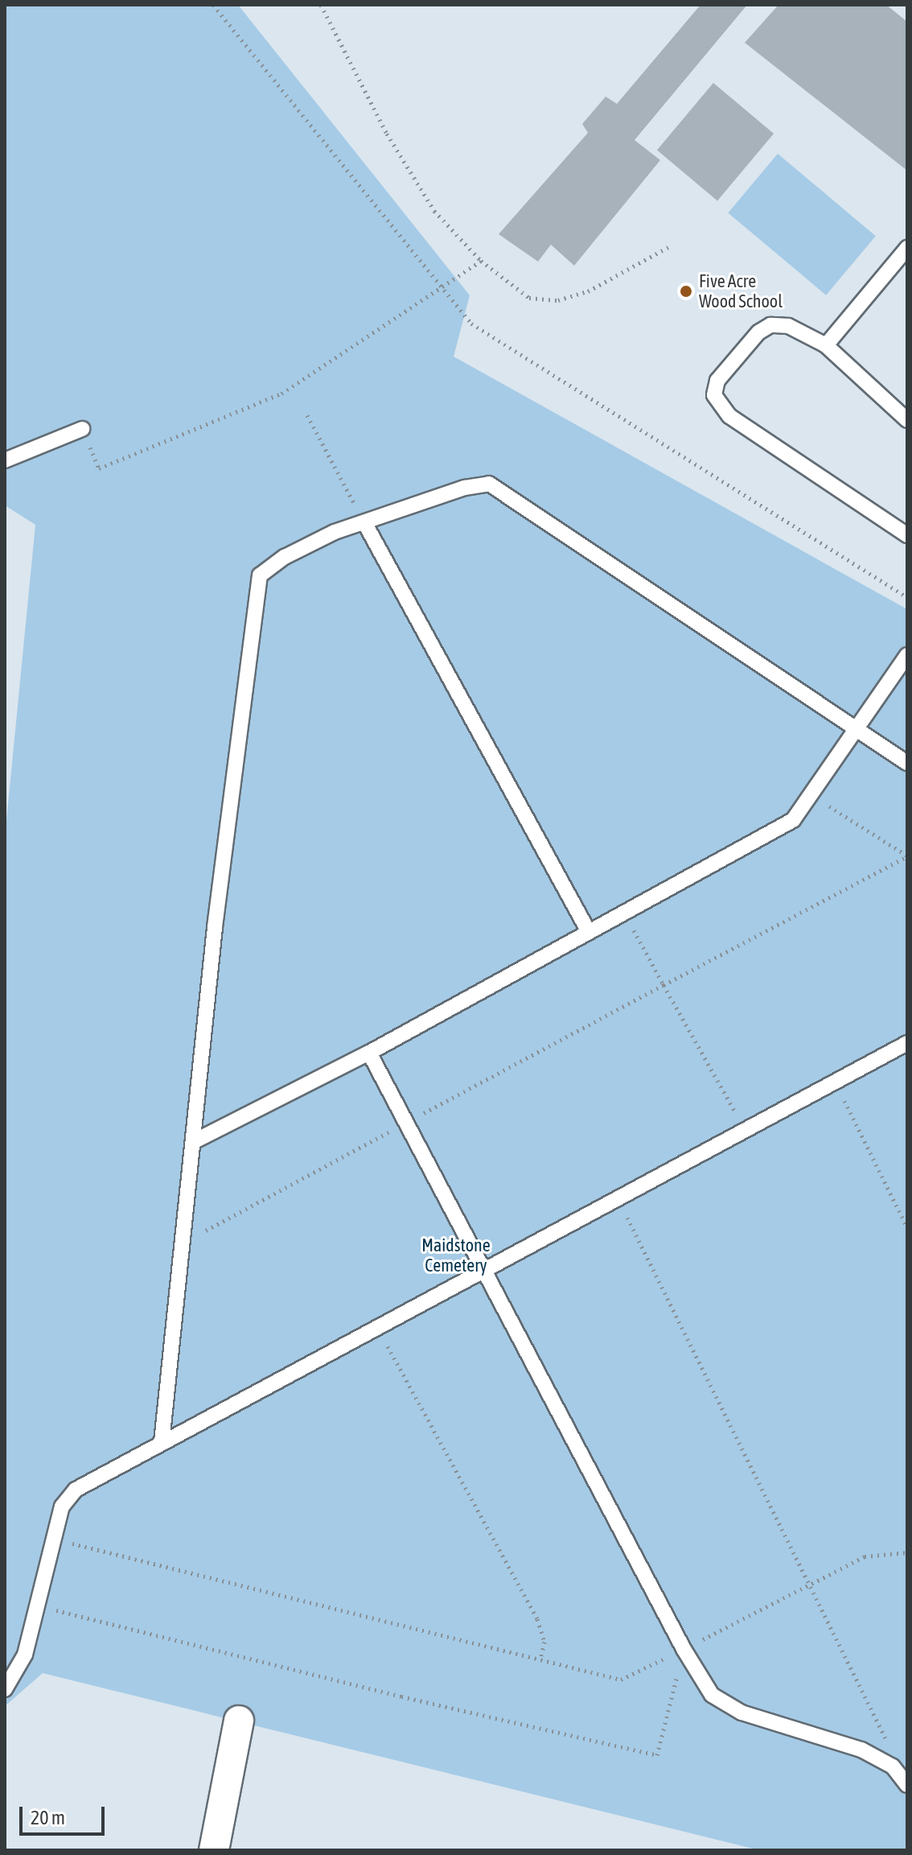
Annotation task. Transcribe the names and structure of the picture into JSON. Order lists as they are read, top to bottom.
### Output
{
  "parks": ["Maidstone Cemetery"],
  "places": ["Five Acre Wood School"],
  "scale_bar": "20 m"
}
